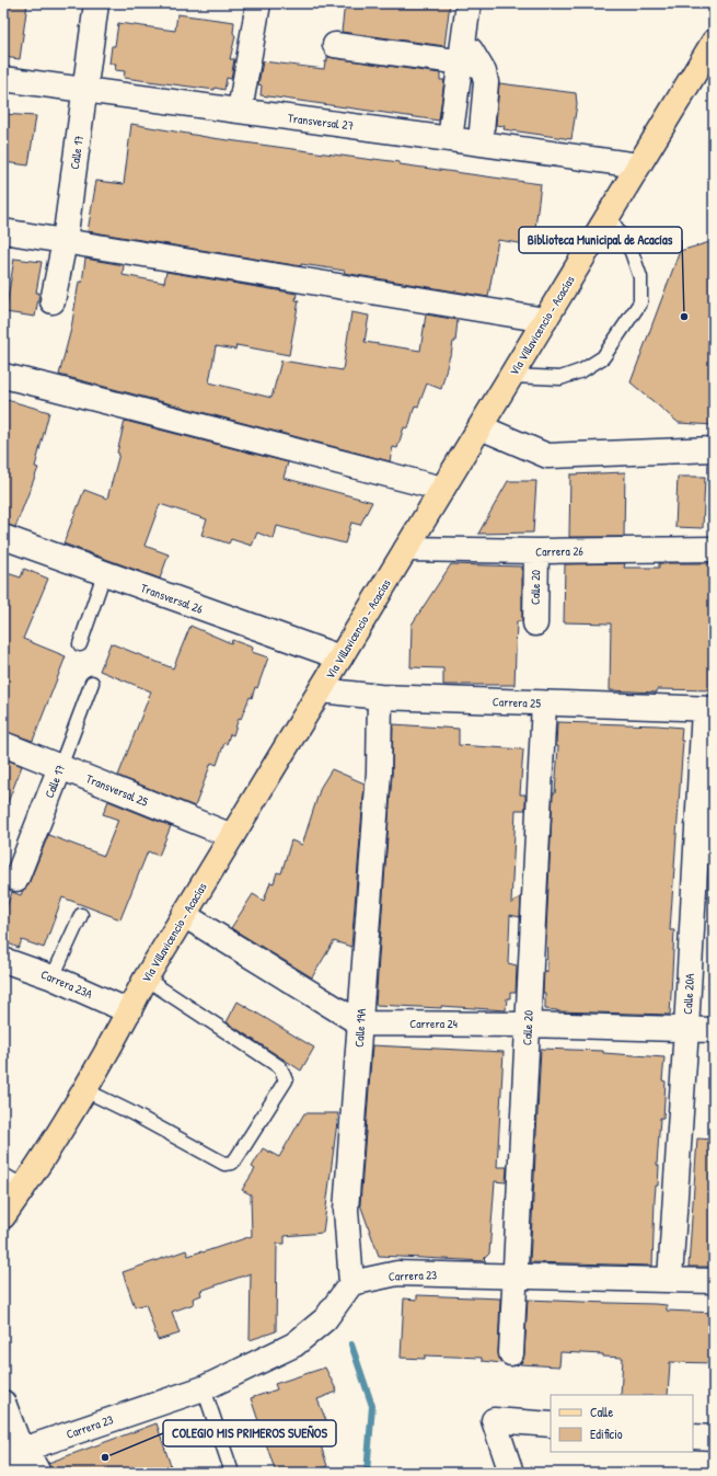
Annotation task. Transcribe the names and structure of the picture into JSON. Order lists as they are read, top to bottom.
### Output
{
  "streets": {
    "main road": ["Vía Villavicencio - Acacías"],
    "street": [
      "Transversal 27",
      "Calle 17",
      "Carrera 26",
      "Calle 20",
      "Transversal 26",
      "Carrera 25",
      "Transversal 25",
      "Carrera 23A",
      "Calle 20A",
      "Carrera 24",
      "Calle 19A",
      "Carrera 23"
    ]
  },
  "crossings": [
    ["Transversal 27", "Calle 17"],
    ["Transversal 27", "Vía Villavicencio - Acacías"],
    ["Calle 17", "Transversal 25"],
    ["Vía Villavicencio - Acacías", "Carrera 26"],
    ["Vía Villavicencio - Acacías", "Transversal 26"],
    ["Vía Villavicencio - Acacías", "Carrera 25"],
    ["Vía Villavicencio - Acacías", "Transversal 25"],
    ["Vía Villavicencio - Acacías", "Carrera 23A"],
    ["Carrera 26", "Calle 20"],
    ["Calle 20", "Carrera 25"],
    ["Calle 20", "Carrera 24"],
    ["Calle 20", "Carrera 23"],
    ["Carrera 25", "Calle 20A"],
    ["Carrera 25", "Calle 19A"],
    ["Calle 20A", "Carrera 24"],
    ["Calle 20A", "Carrera 23"],
    ["Carrera 24", "Calle 19A"],
    ["Calle 19A", "Carrera 23"]
  ],
  "places": ["Biblioteca Municipal de Acacías", "COLEGIO MIS PRIMEROS SUEÑOS"],
  "legend": ["Calle", "Edificio"]
}
